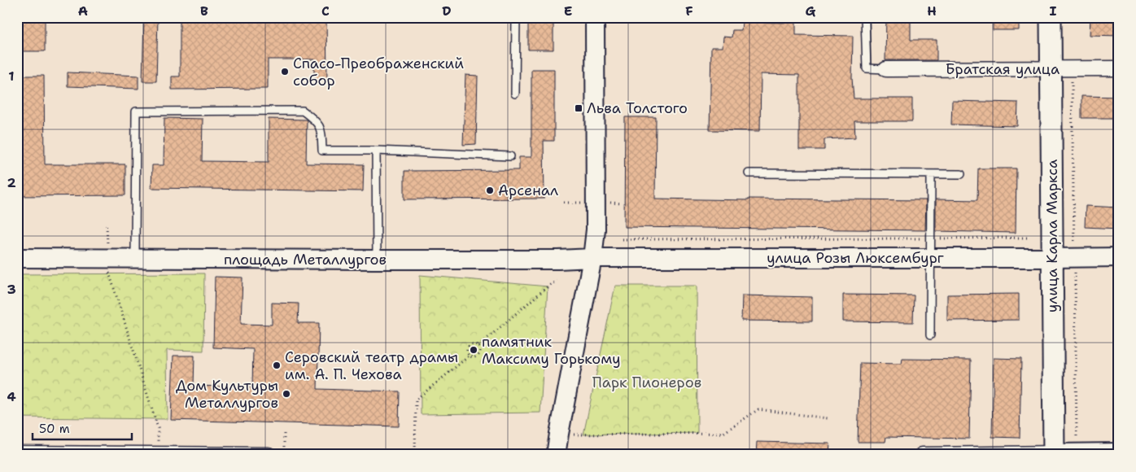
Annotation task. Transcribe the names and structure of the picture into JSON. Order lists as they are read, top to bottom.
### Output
{
  "streets": {
    "main road": ["улица Карла Маркса"],
    "street": ["Братская улица", "улица Розы Люксембург", "площадь Металлургов"]
  },
  "crossings": [
    ["Братская улица", "улица Карла Маркса"],
    ["улица Карла Маркса", "улица Розы Люксембург"],
    ["улица Розы Люксембург", "площадь Металлургов"]
  ],
  "parks": ["Парк Пионеров"],
  "places": {
    "other": [
      "Спасо-Преображенский собор",
      "Арсенал",
      "памятник Максиму Горькому",
      "Серовский театр драмы им. А. П. Чехова",
      "Дом Культуры Металлургов"
    ],
    "transit": ["Льва Толстого"]
  },
  "scale_bar": "50 m",
  "grid": {
    "columns": [
      "A",
      "B",
      "C",
      "D",
      "E",
      "F",
      "G",
      "H",
      "I"
    ],
    "rows": [
      "1",
      "2",
      "3",
      "4"
    ]
  }
}
